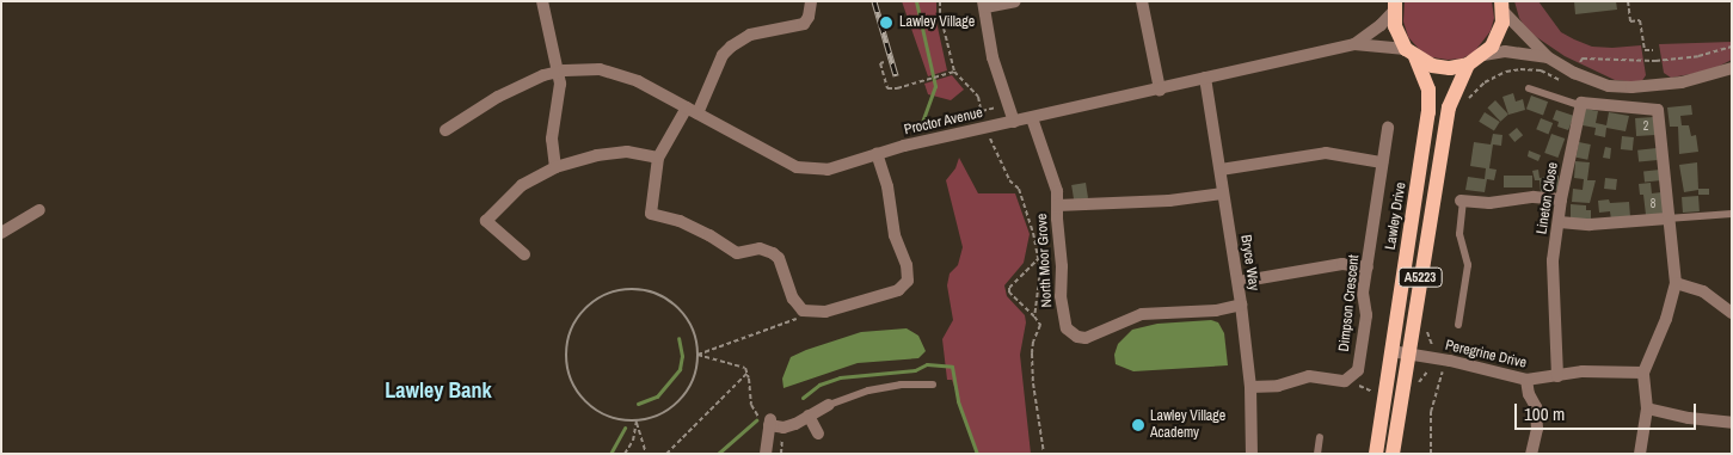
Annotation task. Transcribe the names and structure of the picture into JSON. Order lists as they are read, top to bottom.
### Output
{
  "streets": {
    "main road": ["Lawley Drive", "A5223"],
    "street": [
      "Proctor Avenue",
      "Lineton Close",
      "North Moor Grove",
      "Bryce Way",
      "Dimpson Crescent",
      "Peregrine Drive"
    ]
  },
  "crossings": [
    ["Proctor Avenue", "Lawley Drive"],
    ["Proctor Avenue", "North Moor Grove"],
    ["Proctor Avenue", "Bryce Way"],
    ["Proctor Avenue", "A5223"],
    ["Lineton Close", "Peregrine Drive"],
    ["Lawley Drive", "A5223"],
    ["Lawley Drive", "Peregrine Drive"],
    ["North Moor Grove", "Bryce Way"],
    ["Bryce Way", "Dimpson Crescent"]
  ],
  "districts": ["Lawley Bank"],
  "places": ["Lawley Village", "Lawley Village Academy"],
  "house_numbers": ["2", "8"],
  "scale_bar": "100 m"
}
